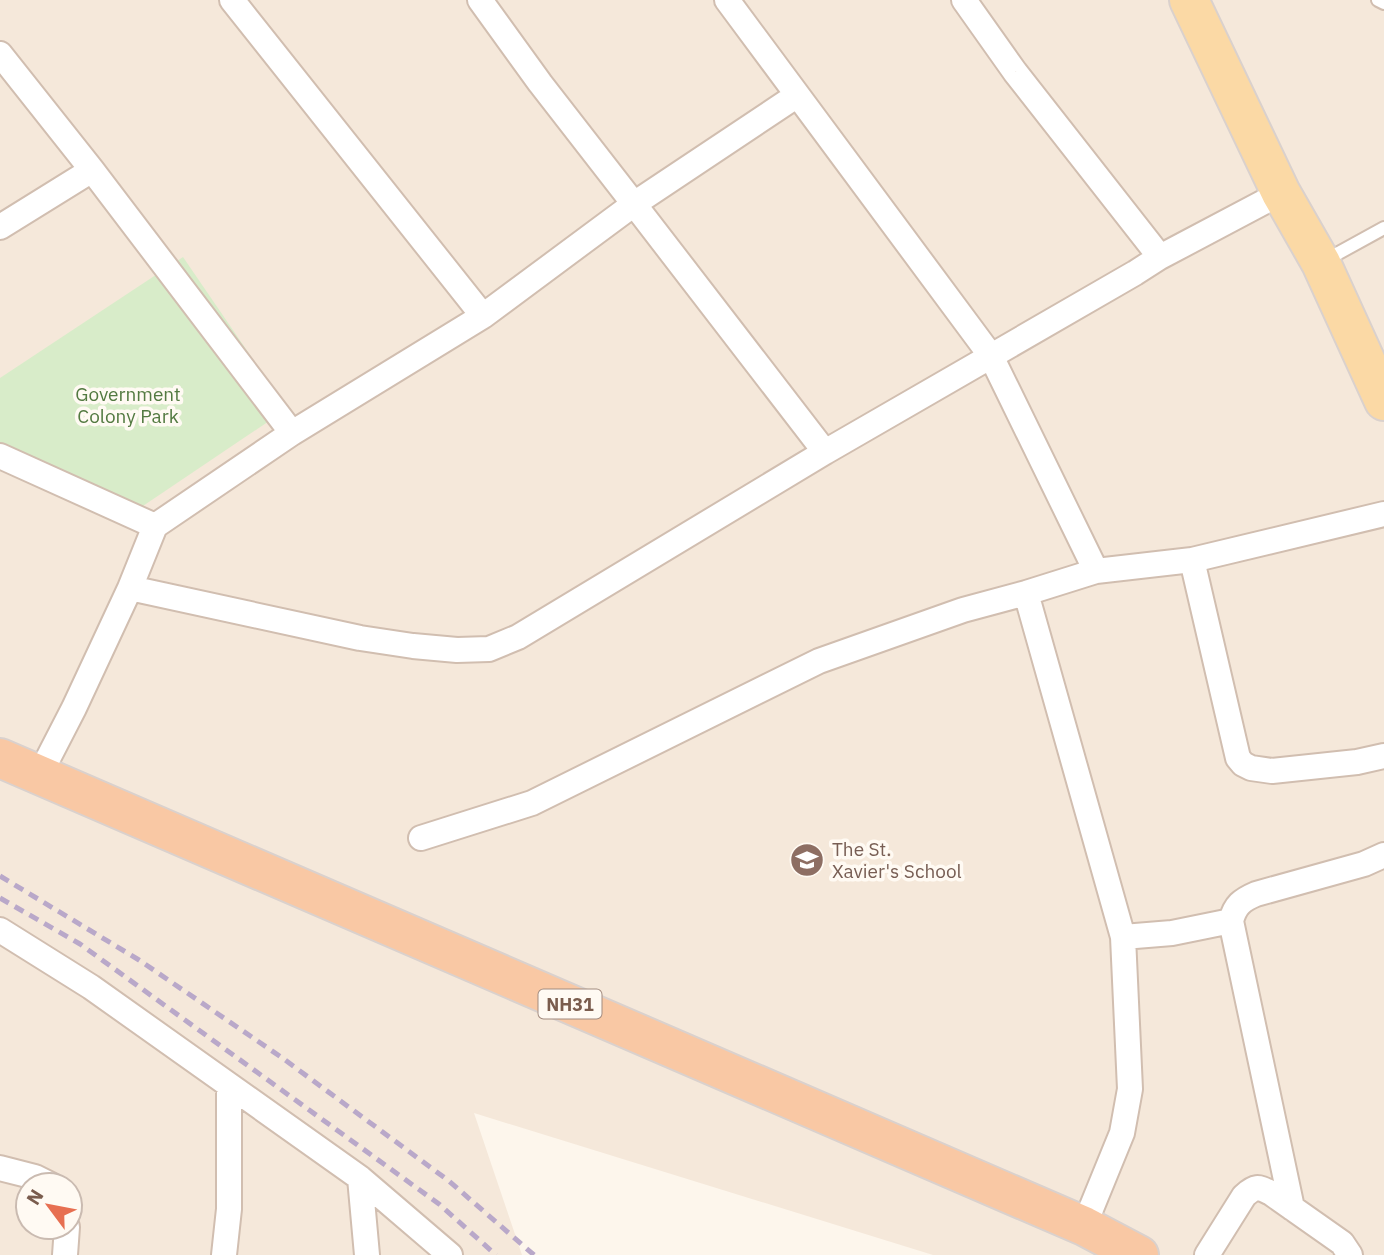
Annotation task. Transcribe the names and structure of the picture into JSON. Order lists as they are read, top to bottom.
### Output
{
  "streets": {
    "highway": ["NH31"]
  },
  "parks": ["Government Colony Park"],
  "places": {
    "school or university": ["The St. Xavier's School"]
  },
  "north": "top left"
}
